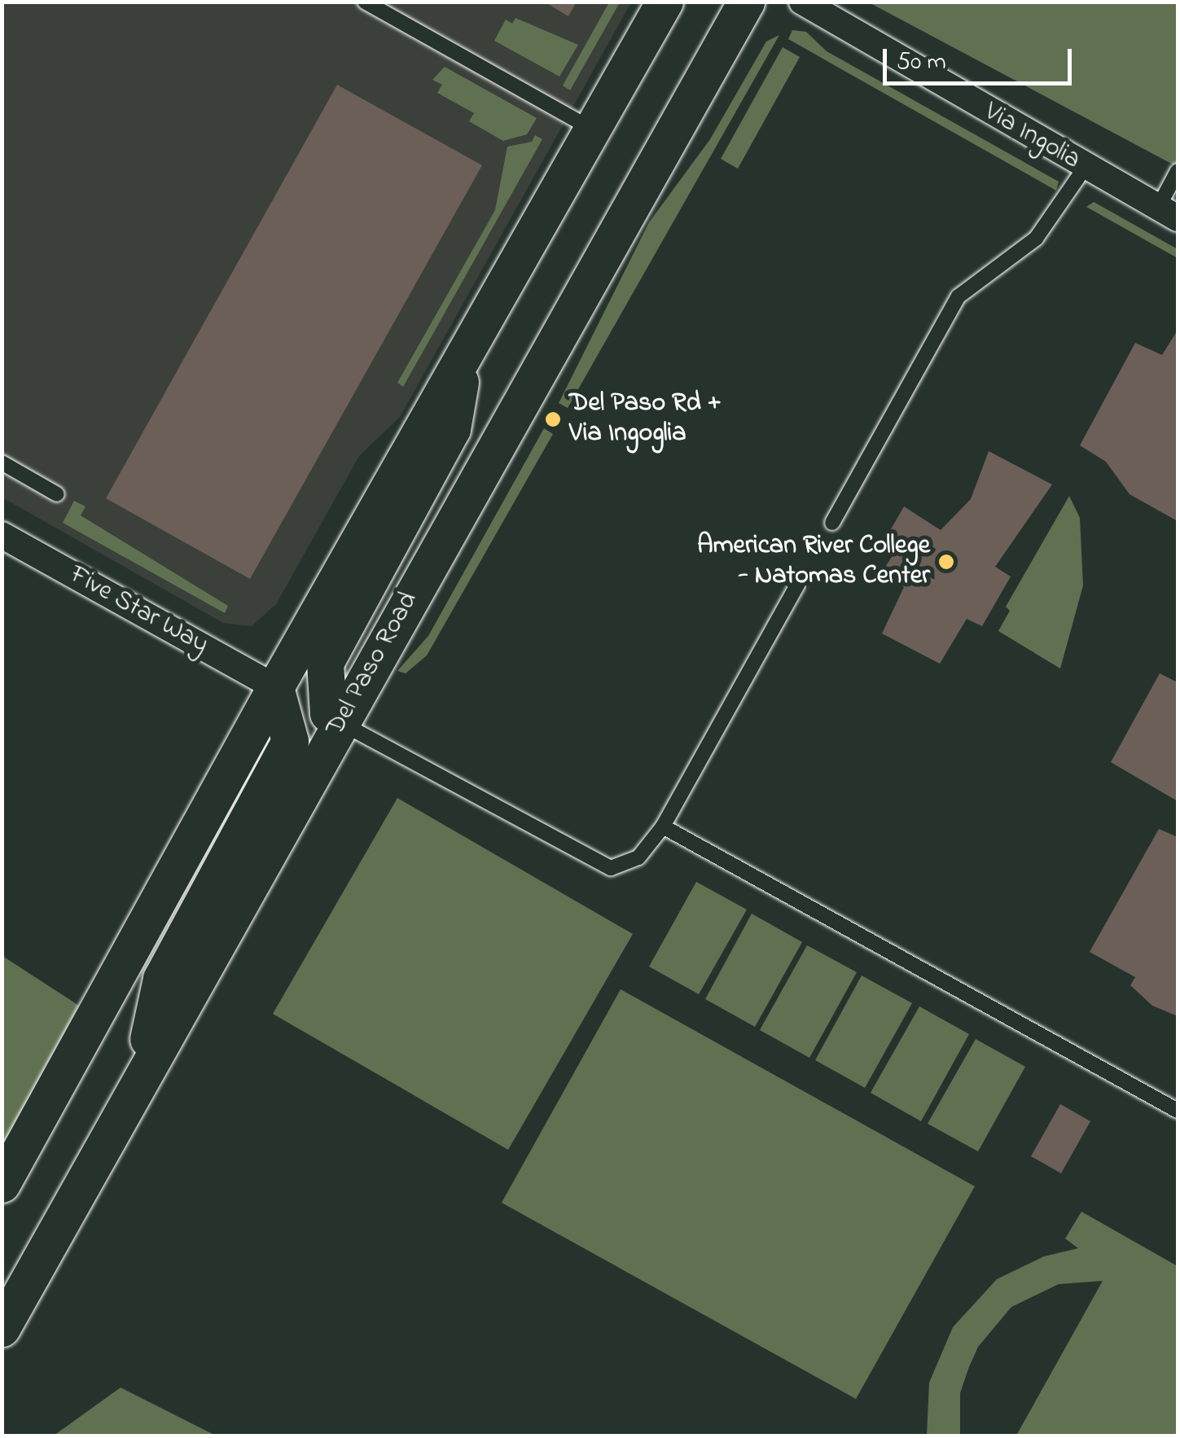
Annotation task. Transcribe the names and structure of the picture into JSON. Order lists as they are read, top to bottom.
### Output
{
  "streets": {
    "main road": ["Del Paso Road"],
    "street": ["Via Ingolia", "Five Star Way"]
  },
  "places": ["Del Paso Rd + Via Ingoglia", "American River College - Natomas Center"],
  "scale_bar": "50 m"
}
